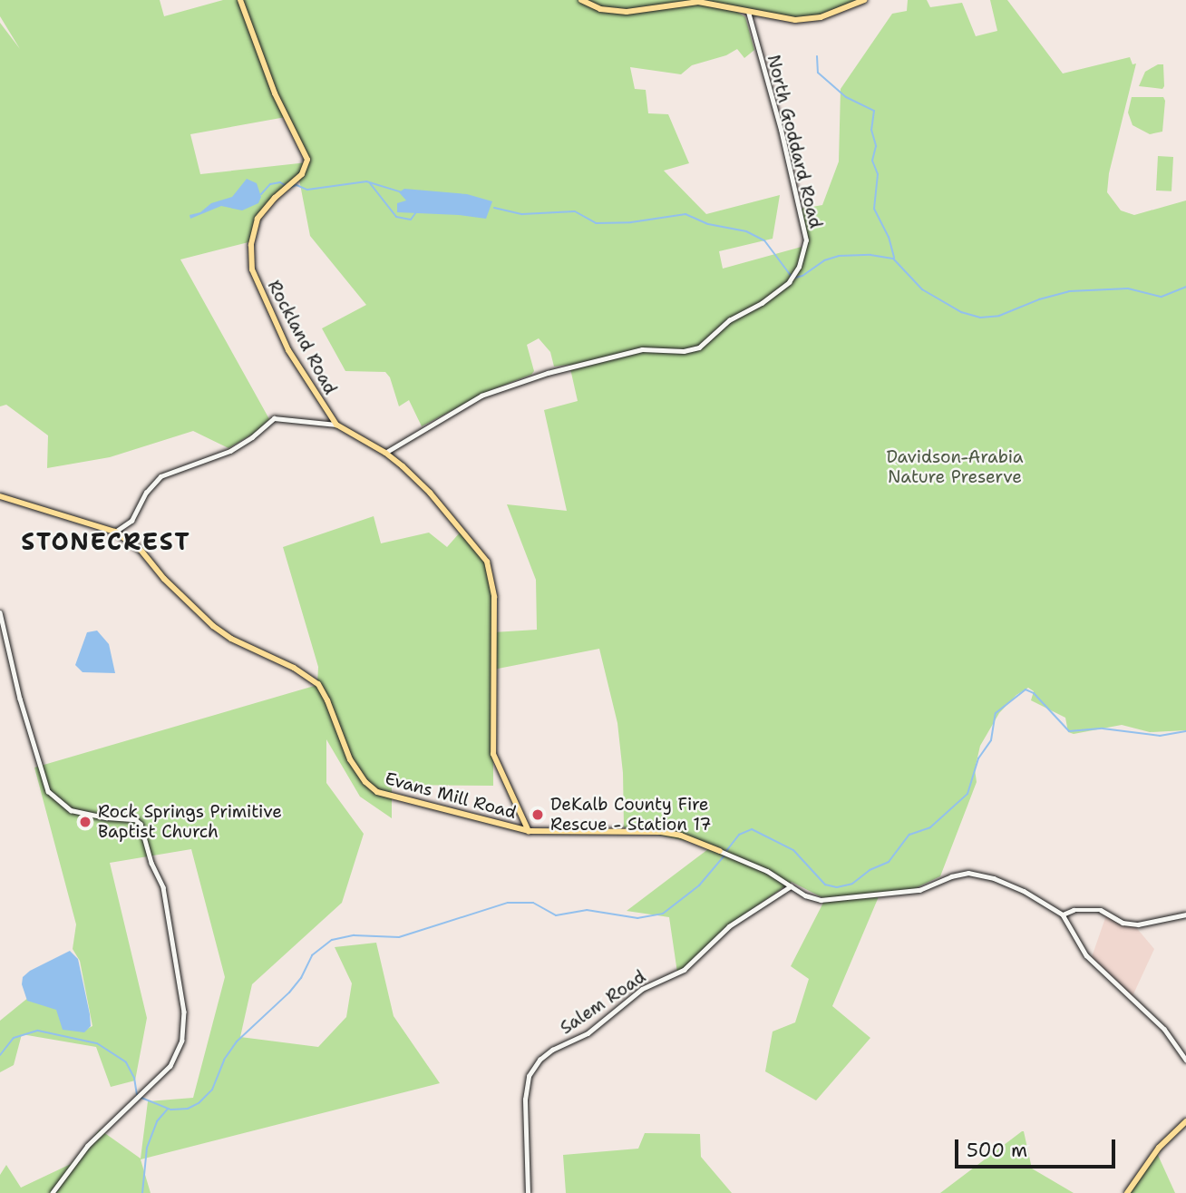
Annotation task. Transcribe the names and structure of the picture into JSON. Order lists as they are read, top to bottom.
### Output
{
  "streets": {
    "main road": ["Rockland Road", "Evans Mill Road"],
    "street": ["North Goddard Road", "Salem Road"]
  },
  "crossings": [
    ["North Goddard Road", "Rockland Road"],
    ["Rockland Road", "Evans Mill Road"],
    ["Evans Mill Road", "Salem Road"]
  ],
  "districts": ["STONECREST"],
  "parks": ["Davidson-Arabia Nature Preserve"],
  "places": ["DeKalb County Fire Rescue - Station 17", "Rock Springs Primitive Baptist Church"],
  "scale_bar": "500 m"
}
